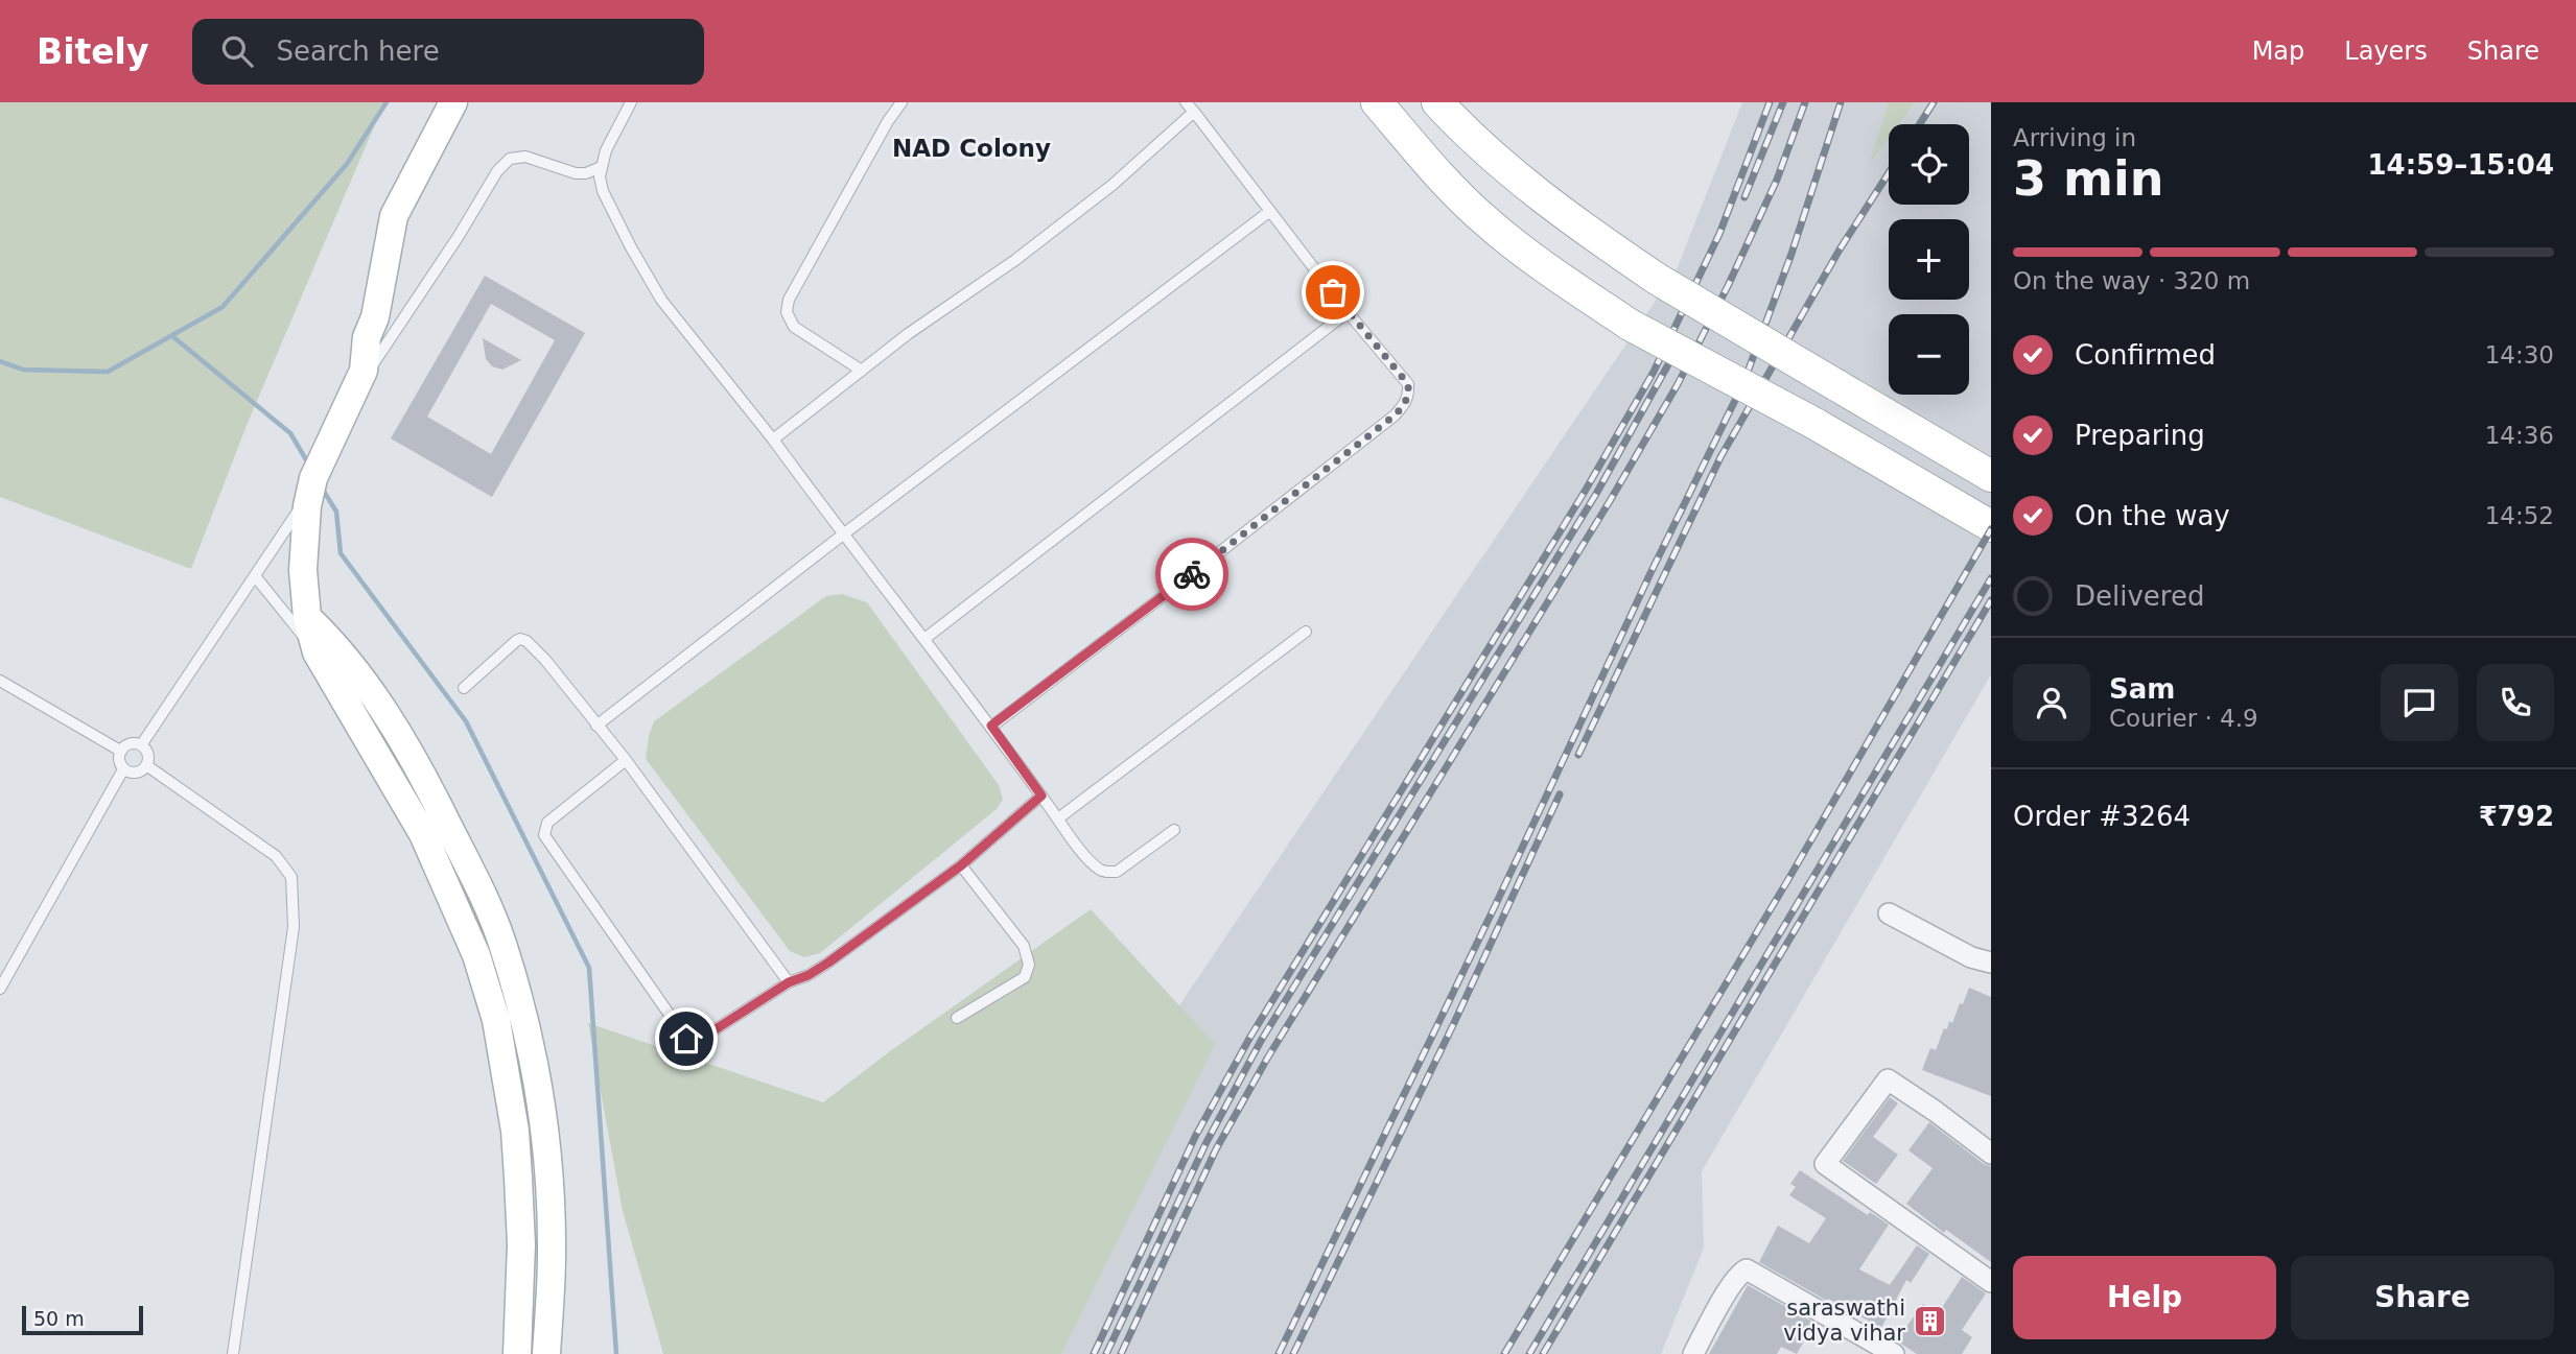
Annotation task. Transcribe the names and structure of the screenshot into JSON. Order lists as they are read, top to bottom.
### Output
{
  "districts": ["NAD Colony"],
  "places": {
    "building": ["saraswathi vidya vihar"]
  },
  "scale_bar": "50 m",
  "page": {
    "header": "Bitely",
    "search": "Search here",
    "nav": ["Map", "Layers", "Share"],
    "heading": ["3 min", "Arriving in", "14:59–15:04"],
    "panel": [
      "Sam",
      "Courier · 4.9",
      "Order #3264",
      "₹792"
    ],
    "map_buttons": ["+", "−"],
    "bar": "On the way · 320 m",
    "list": [
      ["Confirmed", "14:30"],
      ["Preparing", "14:36"],
      ["On the way", "14:52"],
      "Delivered"
    ],
    "buttons": ["Help", "Share"],
    "scale": "50 m"
  }
}
